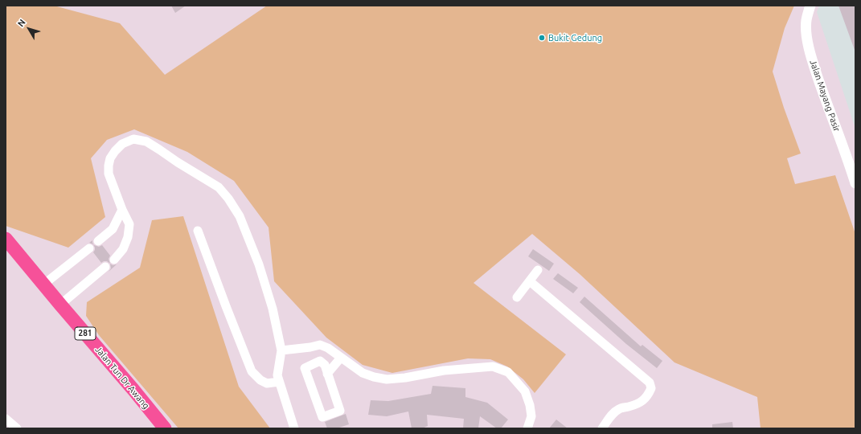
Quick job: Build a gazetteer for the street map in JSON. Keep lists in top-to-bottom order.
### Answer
{
  "streets": {
    "main road": ["281", "Jalan Tun Dr Awang"],
    "street": ["Jalan Mayang Pasir"]
  },
  "places": ["Bukit Gedung"],
  "north": "top left"
}
